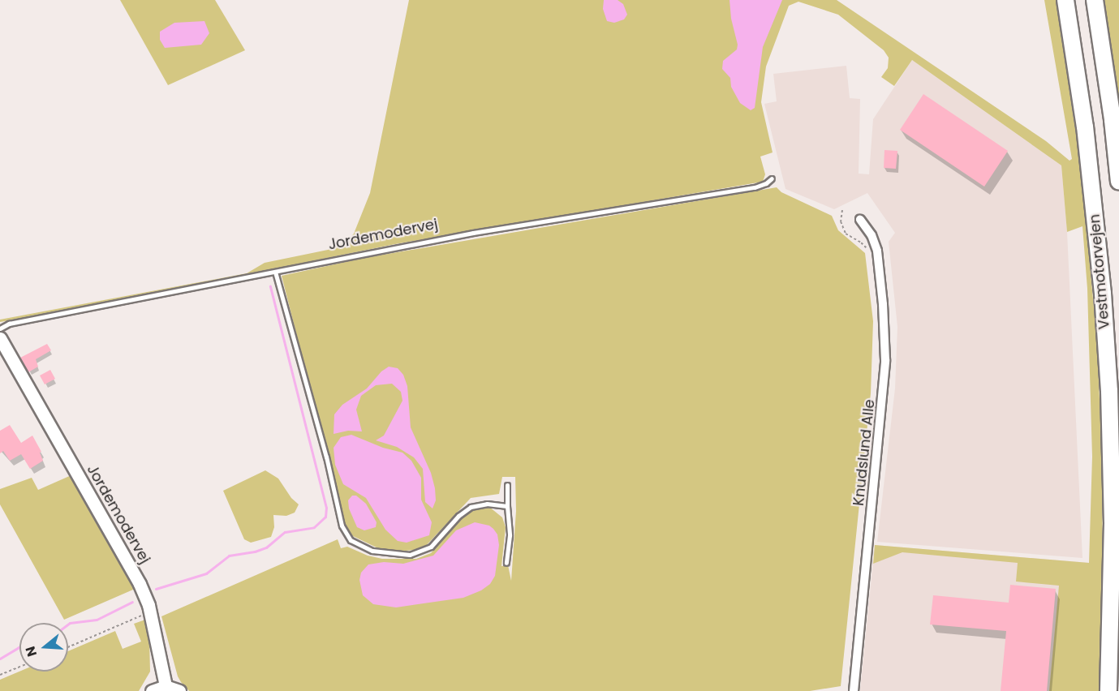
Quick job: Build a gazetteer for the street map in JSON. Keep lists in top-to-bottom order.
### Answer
{
  "streets": {
    "highway": ["Vestmotorvejen"],
    "street": ["Jordemodervej", "Knudslund Alle"]
  },
  "north": "left"
}
